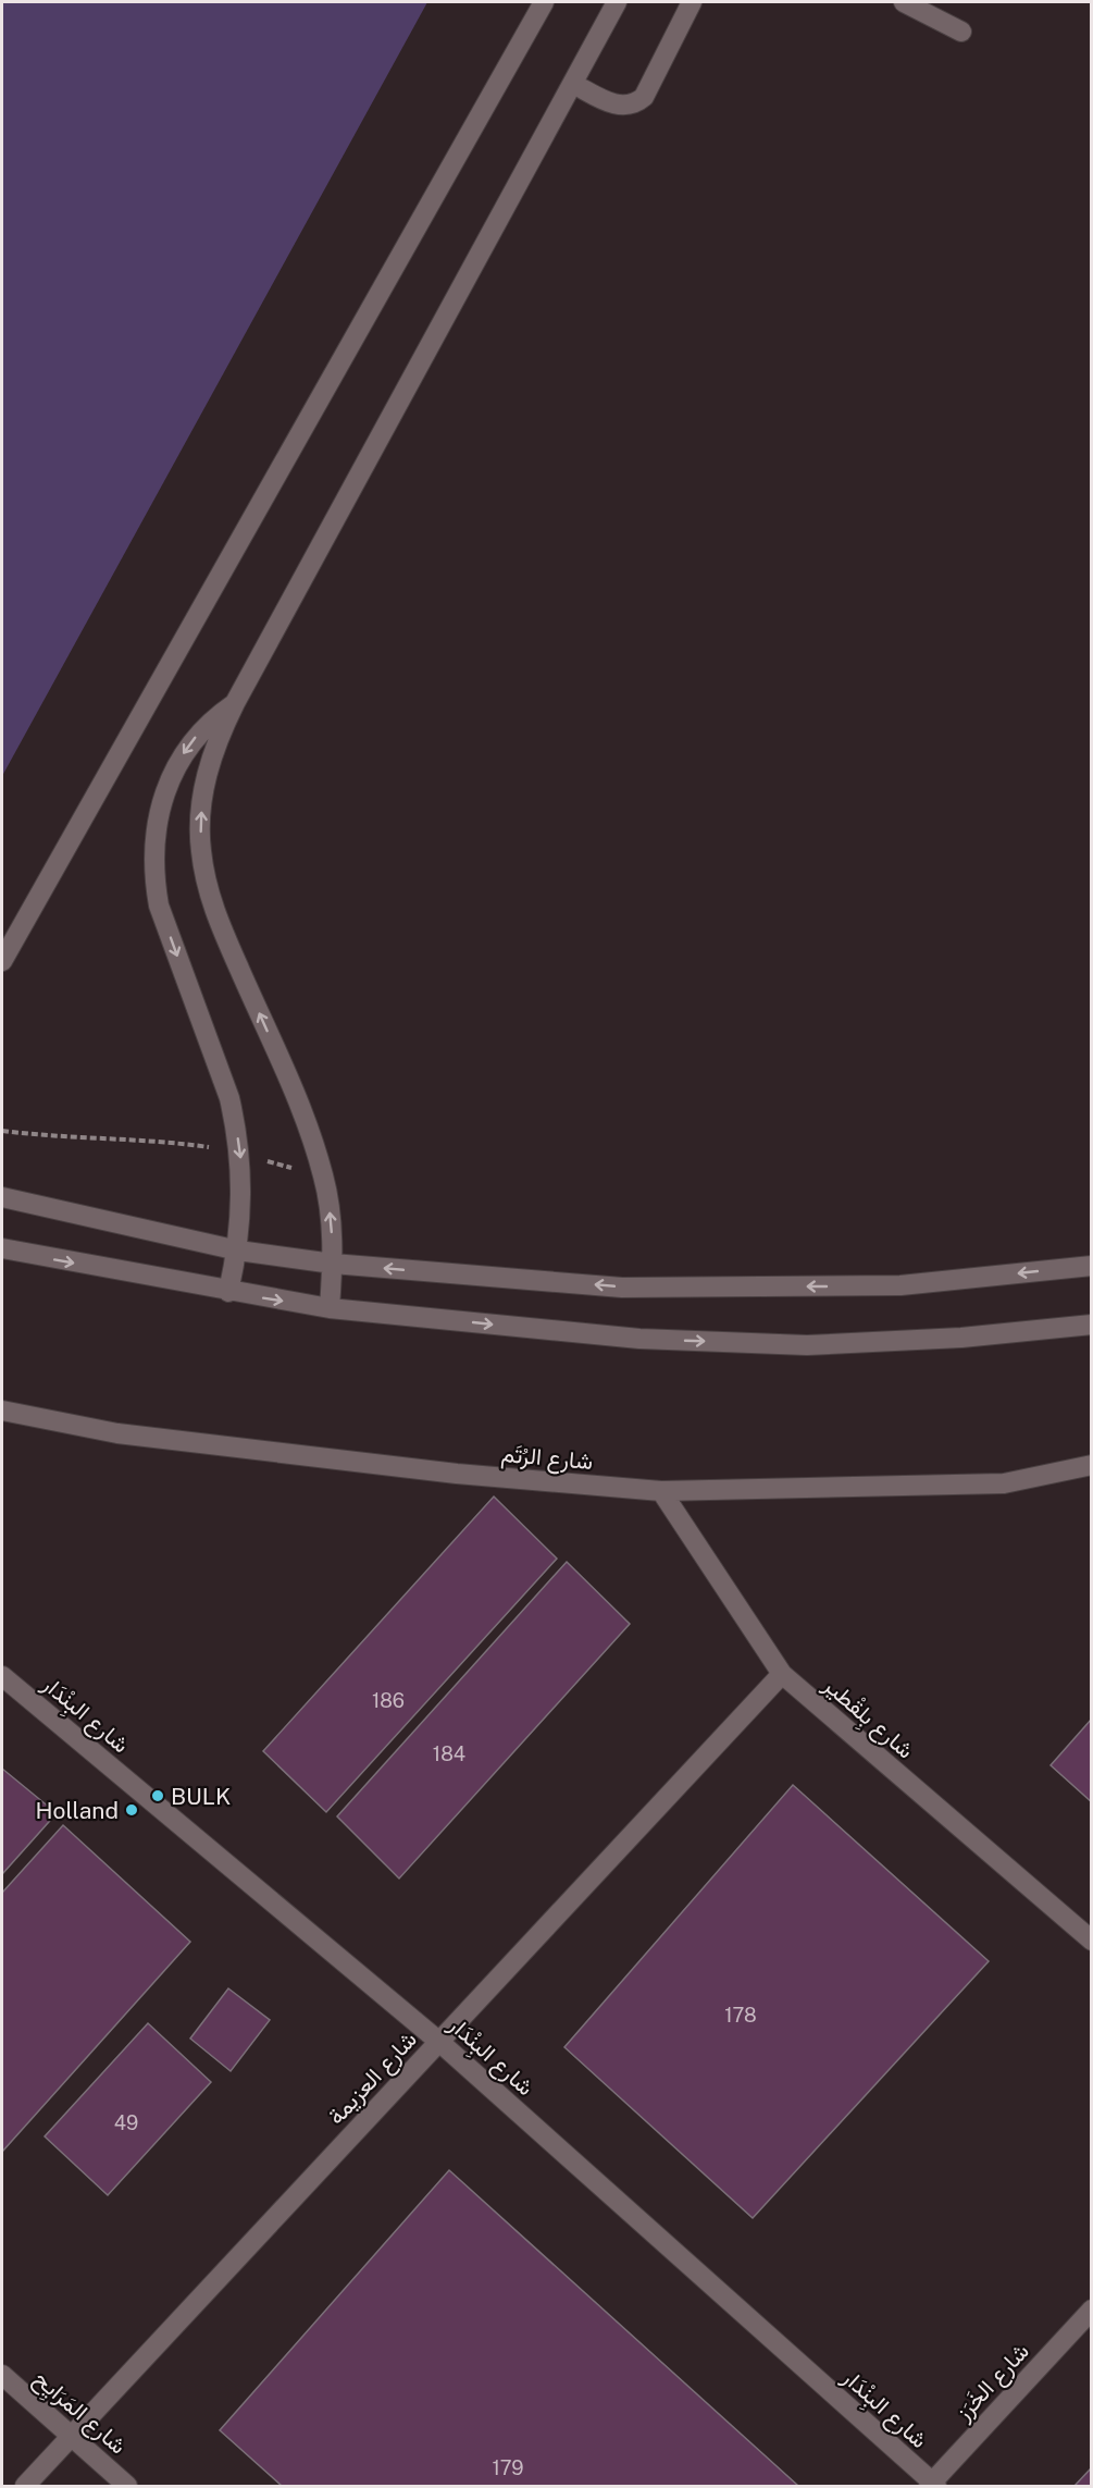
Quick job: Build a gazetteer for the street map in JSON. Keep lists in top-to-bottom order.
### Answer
{
  "streets": {
    "street": [
      "شارع الرُتَم",
      "شارع البِنْدَار",
      "شارع بِلقْطير",
      "شارع العزيمة",
      "شارع الخَرَز",
      "شارع المَرَايِح"
    ]
  },
  "crossings": [
    ["شارع الرُتَم", "شارع بِلقْطير"],
    ["شارع البِنْدَار", "شارع العزيمة"],
    ["شارع البِنْدَار", "شارع الخَرَز"],
    ["شارع بِلقْطير", "شارع العزيمة"],
    ["شارع العزيمة", "شارع المَرَايِح"]
  ],
  "places": ["BULK", "Holland"],
  "house_numbers": [
    "186",
    "184",
    "178",
    "49",
    "179"
  ]
}
